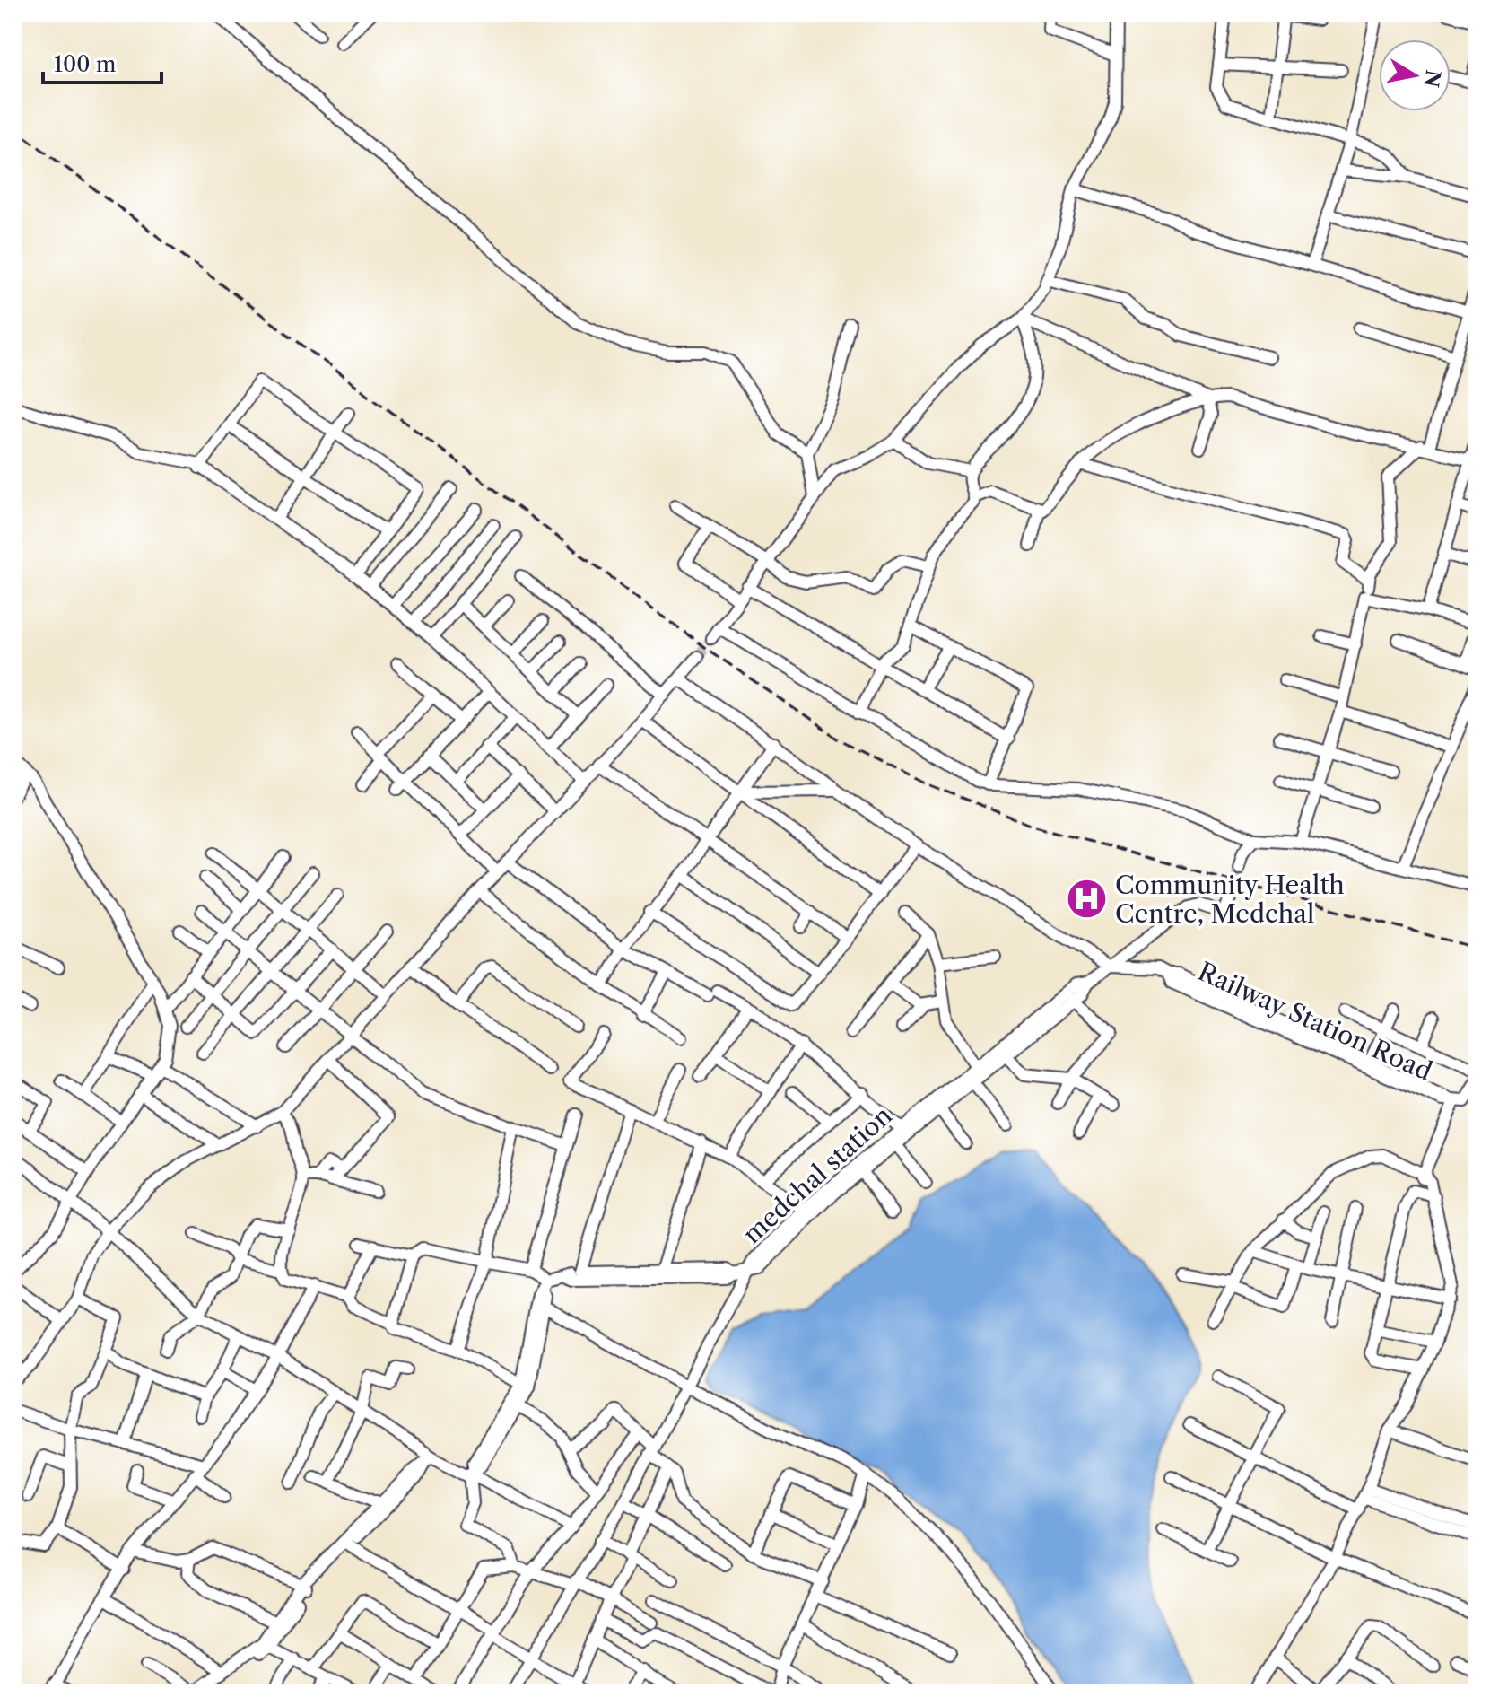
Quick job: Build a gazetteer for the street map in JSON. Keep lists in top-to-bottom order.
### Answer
{
  "streets": {
    "street": ["Railway Station Road", "medchal station"]
  },
  "places": {
    "hospital": ["Community Health Centre, Medchal"]
  },
  "scale_bar": "100 m",
  "north": "right"
}
